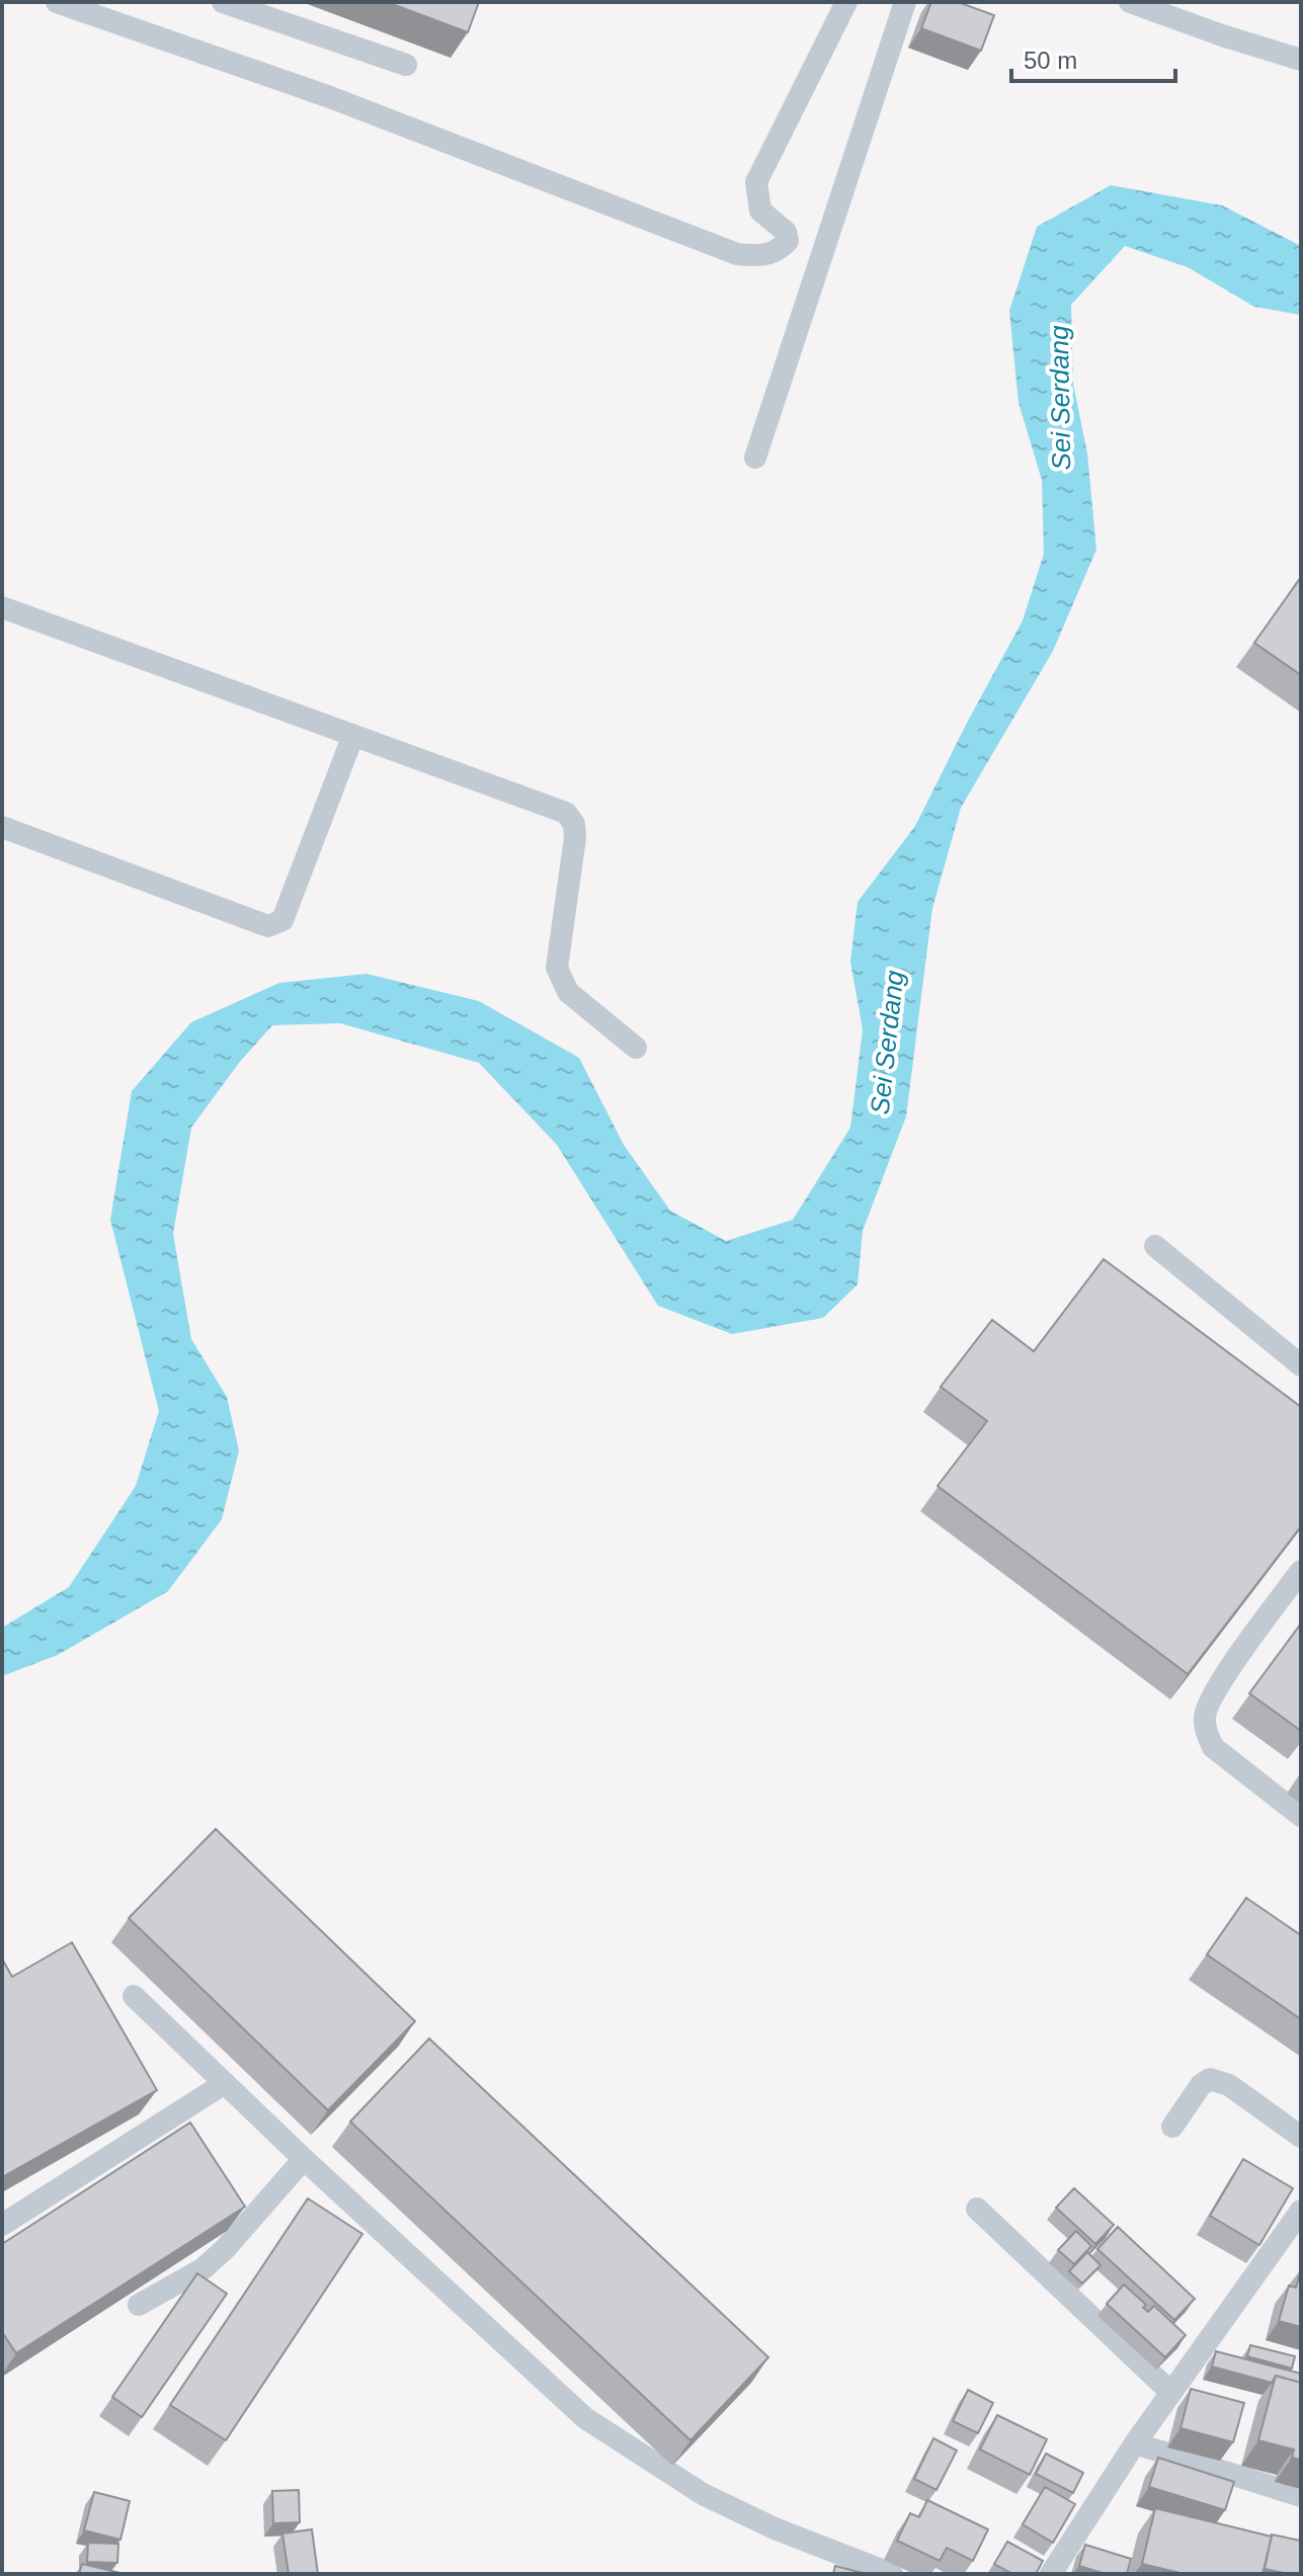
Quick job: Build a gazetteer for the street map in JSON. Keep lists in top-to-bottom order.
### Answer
{
  "water": ["Sei Serdang"],
  "scale_bar": "50 m"
}
